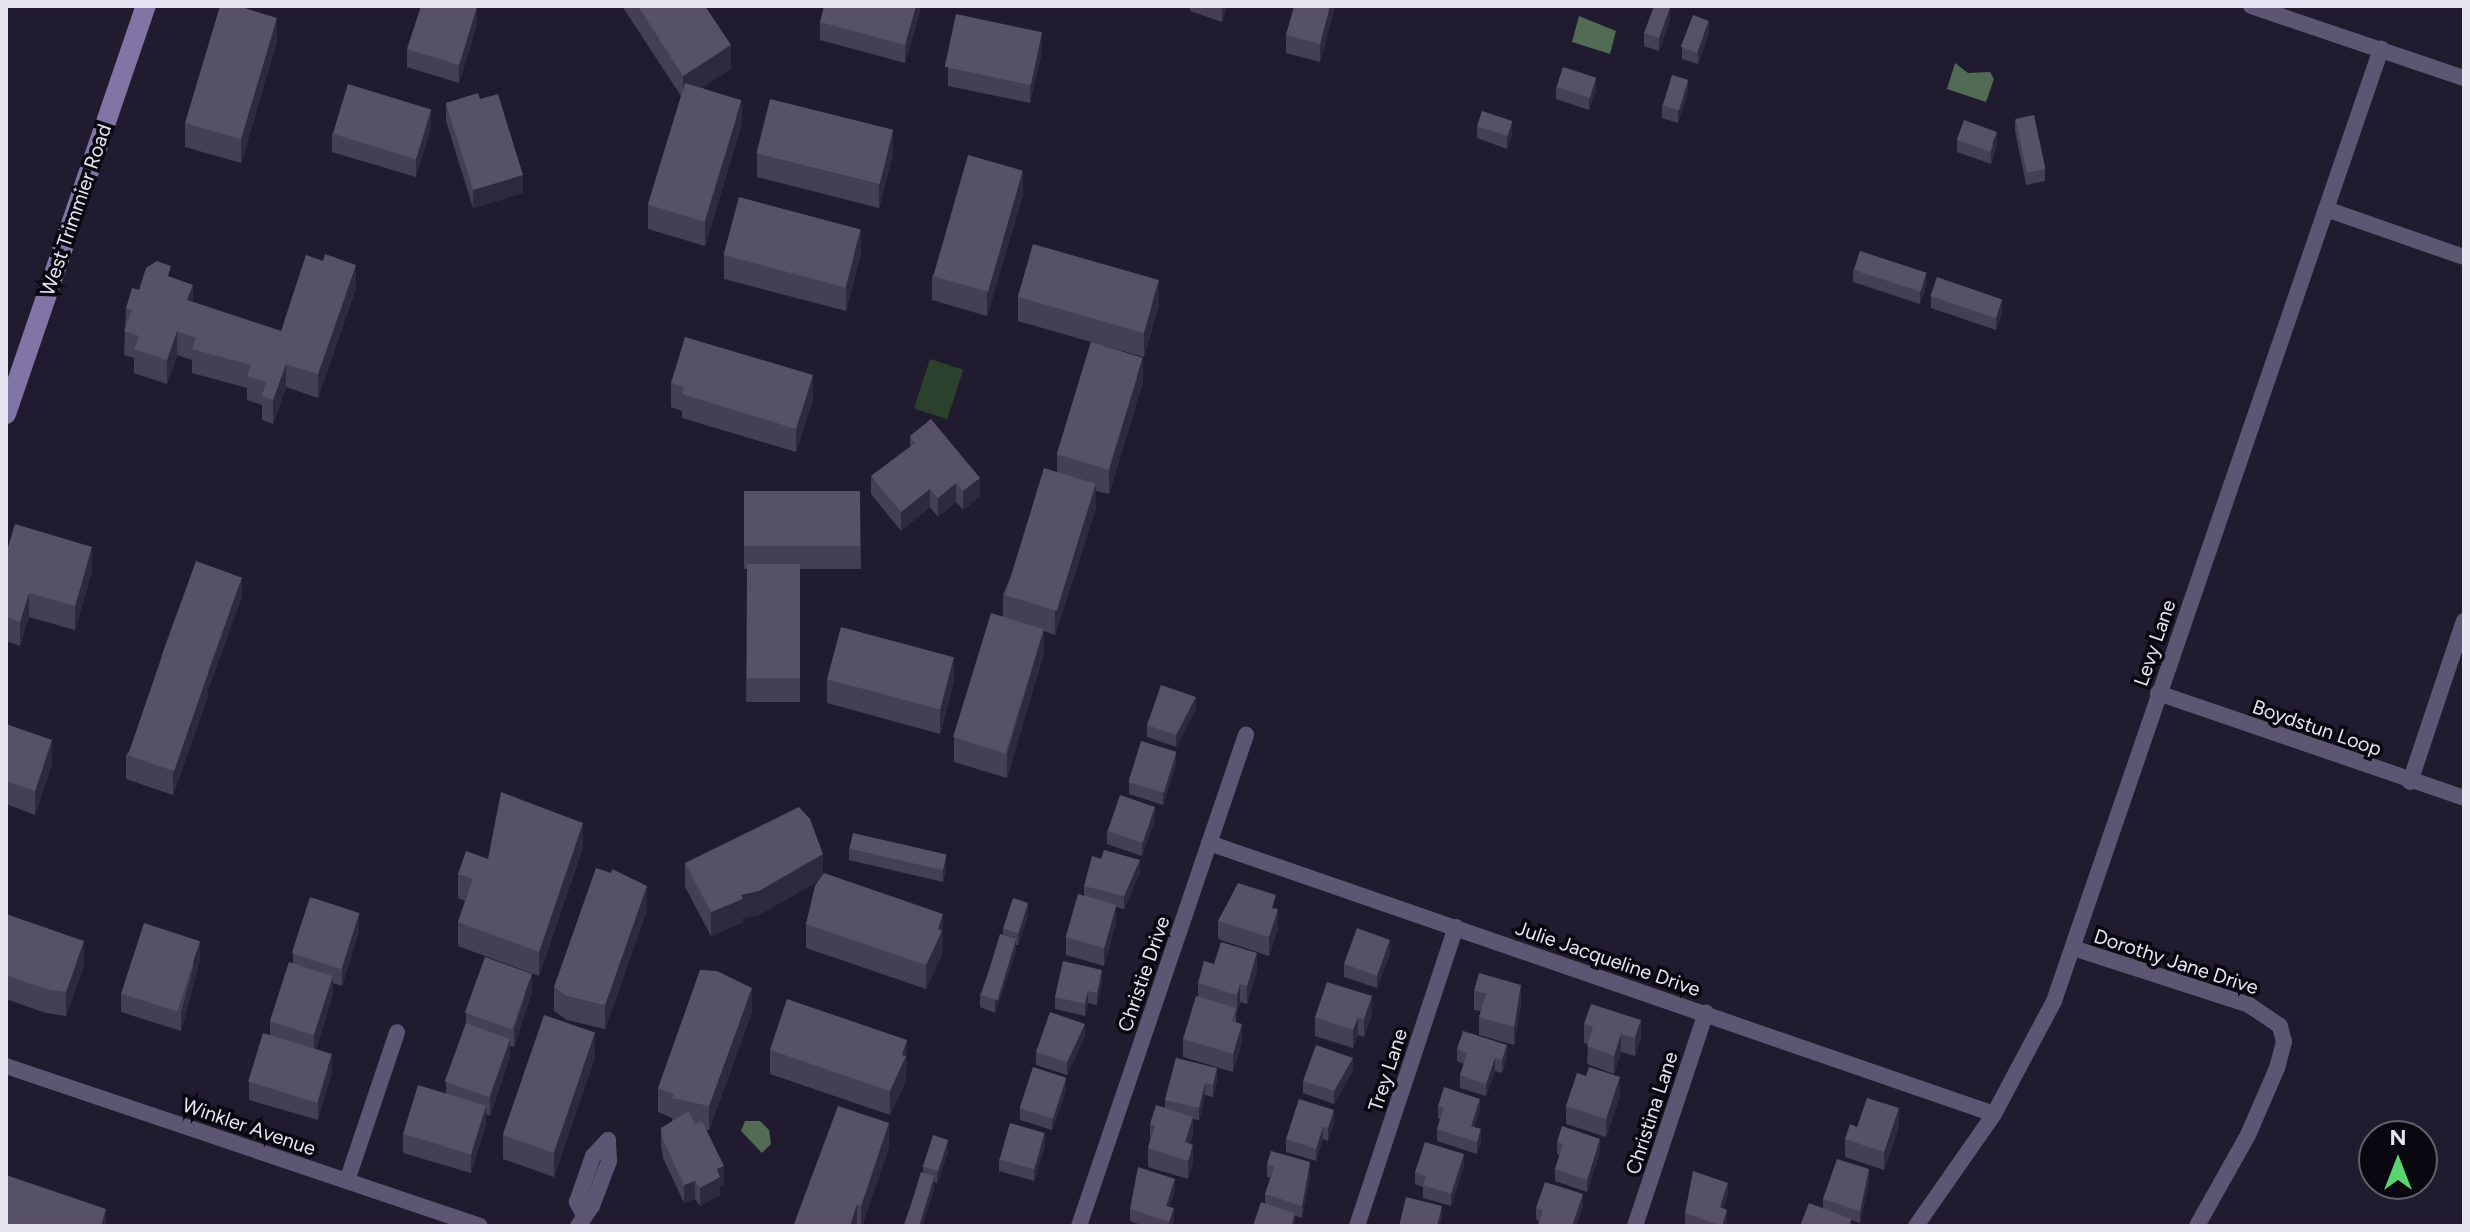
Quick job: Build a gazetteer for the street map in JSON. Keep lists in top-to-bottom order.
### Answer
{
  "streets": {
    "main road": ["West Trimmier Road"],
    "street": [
      "Levy Lane",
      "Boydstun Loop",
      "Julie Jacqueline Drive",
      "Dorothy Jane Drive",
      "Christie Drive",
      "Trey Lane",
      "Christina Lane",
      "Winkler Avenue"
    ]
  },
  "crossings": [
    ["Levy Lane", "Boydstun Loop"],
    ["Levy Lane", "Julie Jacqueline Drive"],
    ["Levy Lane", "Dorothy Jane Drive"],
    ["Julie Jacqueline Drive", "Christie Drive"],
    ["Julie Jacqueline Drive", "Trey Lane"],
    ["Julie Jacqueline Drive", "Christina Lane"]
  ],
  "north": "top"
}
